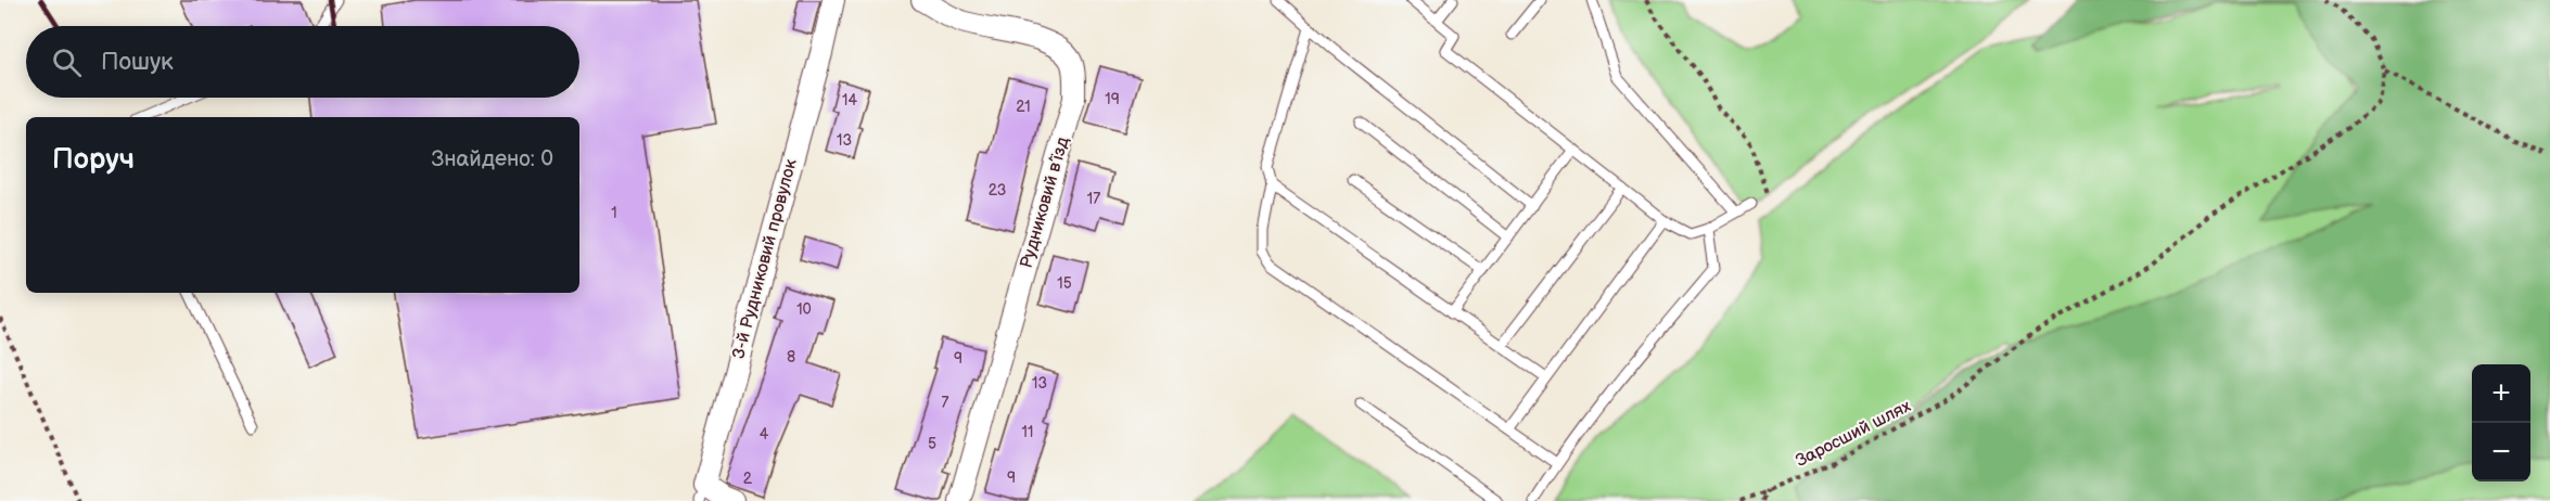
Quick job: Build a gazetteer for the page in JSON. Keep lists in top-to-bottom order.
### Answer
{
  "streets": {
    "street": ["Рудниковий в’їзд", "3-й Рудниковий провулок"],
    "path": ["Заросший шлях"]
  },
  "house_numbers": [
    "19",
    "14",
    "21",
    "13",
    "23",
    "17",
    "1",
    "15",
    "10",
    "8",
    "9",
    "13",
    "7",
    "11",
    "4",
    "5",
    "9",
    "2"
  ],
  "page": {
    "search": "Пошук",
    "heading": ["Поруч", "Знайдено: 0"],
    "map_buttons": ["+", "−"]
  }
}
